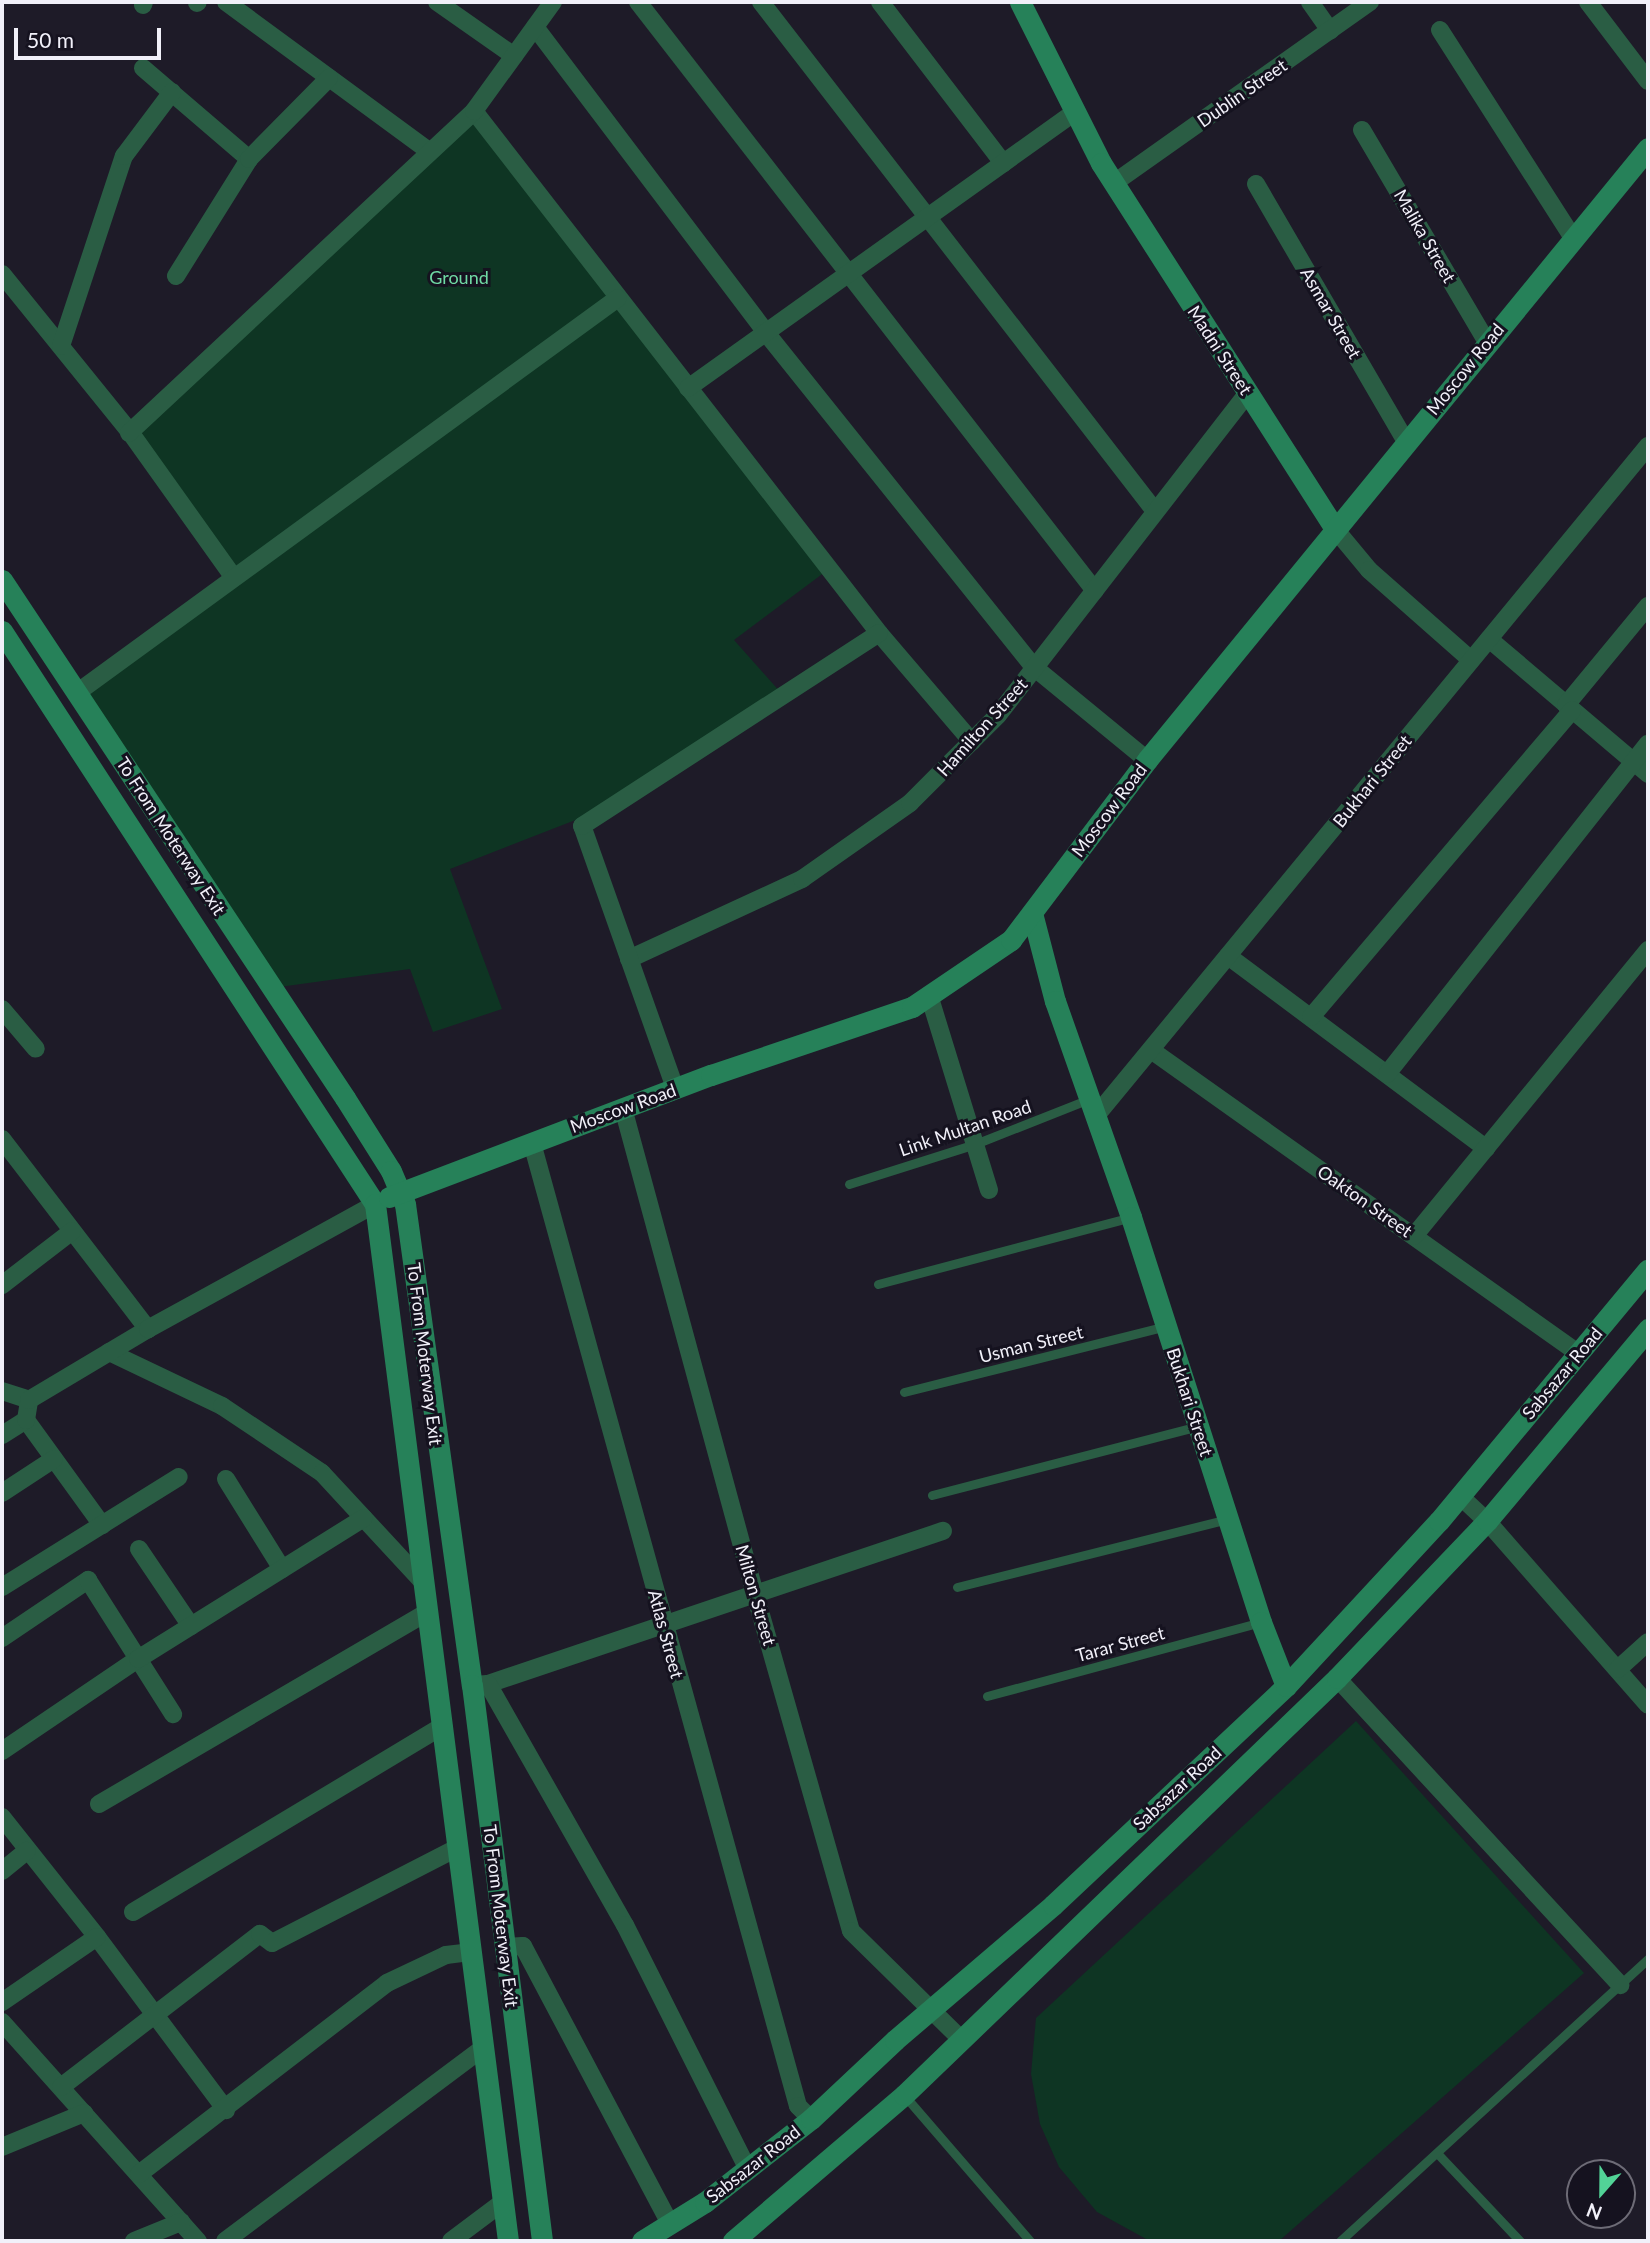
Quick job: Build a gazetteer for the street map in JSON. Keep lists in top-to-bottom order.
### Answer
{
  "streets": {
    "main road": [
      "Madni Street",
      "Moscow Road",
      "Bukhari Street",
      "To From Moterway Exit",
      "Sabsazar Road"
    ],
    "street": [
      "Dublin Street",
      "Malika Street",
      "Asmar Street",
      "Hamilton Street",
      "Oakton Street",
      "Milton Street",
      "Atlas Street"
    ],
    "lane": ["Link Multan Road", "Usman Street", "Tarar Street"]
  },
  "crossings": [
    ["Dublin Street", "Madni Street"],
    ["Malika Street", "Moscow Road"],
    ["Asmar Street", "Moscow Road"],
    ["Madni Street", "Moscow Road"],
    ["Madni Street", "Hamilton Street"],
    ["Madni Street", "Bukhari Street"],
    ["Moscow Road", "Bukhari Street"],
    ["Moscow Road", "To From Moterway Exit"],
    ["Moscow Road", "Milton Street"],
    ["Moscow Road", "Atlas Street"],
    ["Bukhari Street", "Link Multan Road"],
    ["Bukhari Street", "Oakton Street"],
    ["Bukhari Street", "Usman Street"],
    ["Bukhari Street", "Sabsazar Road"],
    ["Bukhari Street", "Tarar Street"],
    ["Oakton Street", "Sabsazar Road"],
    ["Sabsazar Road", "Milton Street"],
    ["Sabsazar Road", "Atlas Street"]
  ],
  "parks": ["Ground"],
  "scale_bar": "50 m",
  "north": "bottom"
}
